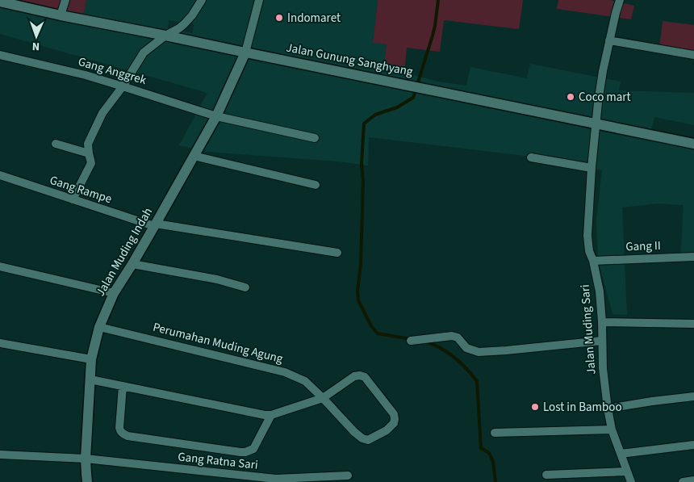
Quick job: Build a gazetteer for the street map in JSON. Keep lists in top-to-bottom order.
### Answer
{
  "streets": {
    "main road": ["Jalan Gunung Sanghyang", "Jalan Muding Indah"],
    "street": [
      "Gang Anggrek",
      "Gang Rampe",
      "Gang II",
      "Jalan Muding Sari",
      "Perumahan Muding Agung",
      "Gang Ratna Sari"
    ]
  },
  "crossings": [
    ["Jalan Gunung Sanghyang", "Jalan Muding Indah"],
    ["Jalan Gunung Sanghyang", "Jalan Muding Sari"],
    ["Gang Anggrek", "Jalan Muding Indah"],
    ["Gang Rampe", "Jalan Muding Indah"],
    ["Gang II", "Jalan Muding Sari"],
    ["Jalan Muding Indah", "Perumahan Muding Agung"],
    ["Jalan Muding Indah", "Gang Ratna Sari"]
  ],
  "places": ["Indomaret", "Coco mart", "Lost in Bamboo"],
  "north": "bottom"
}
